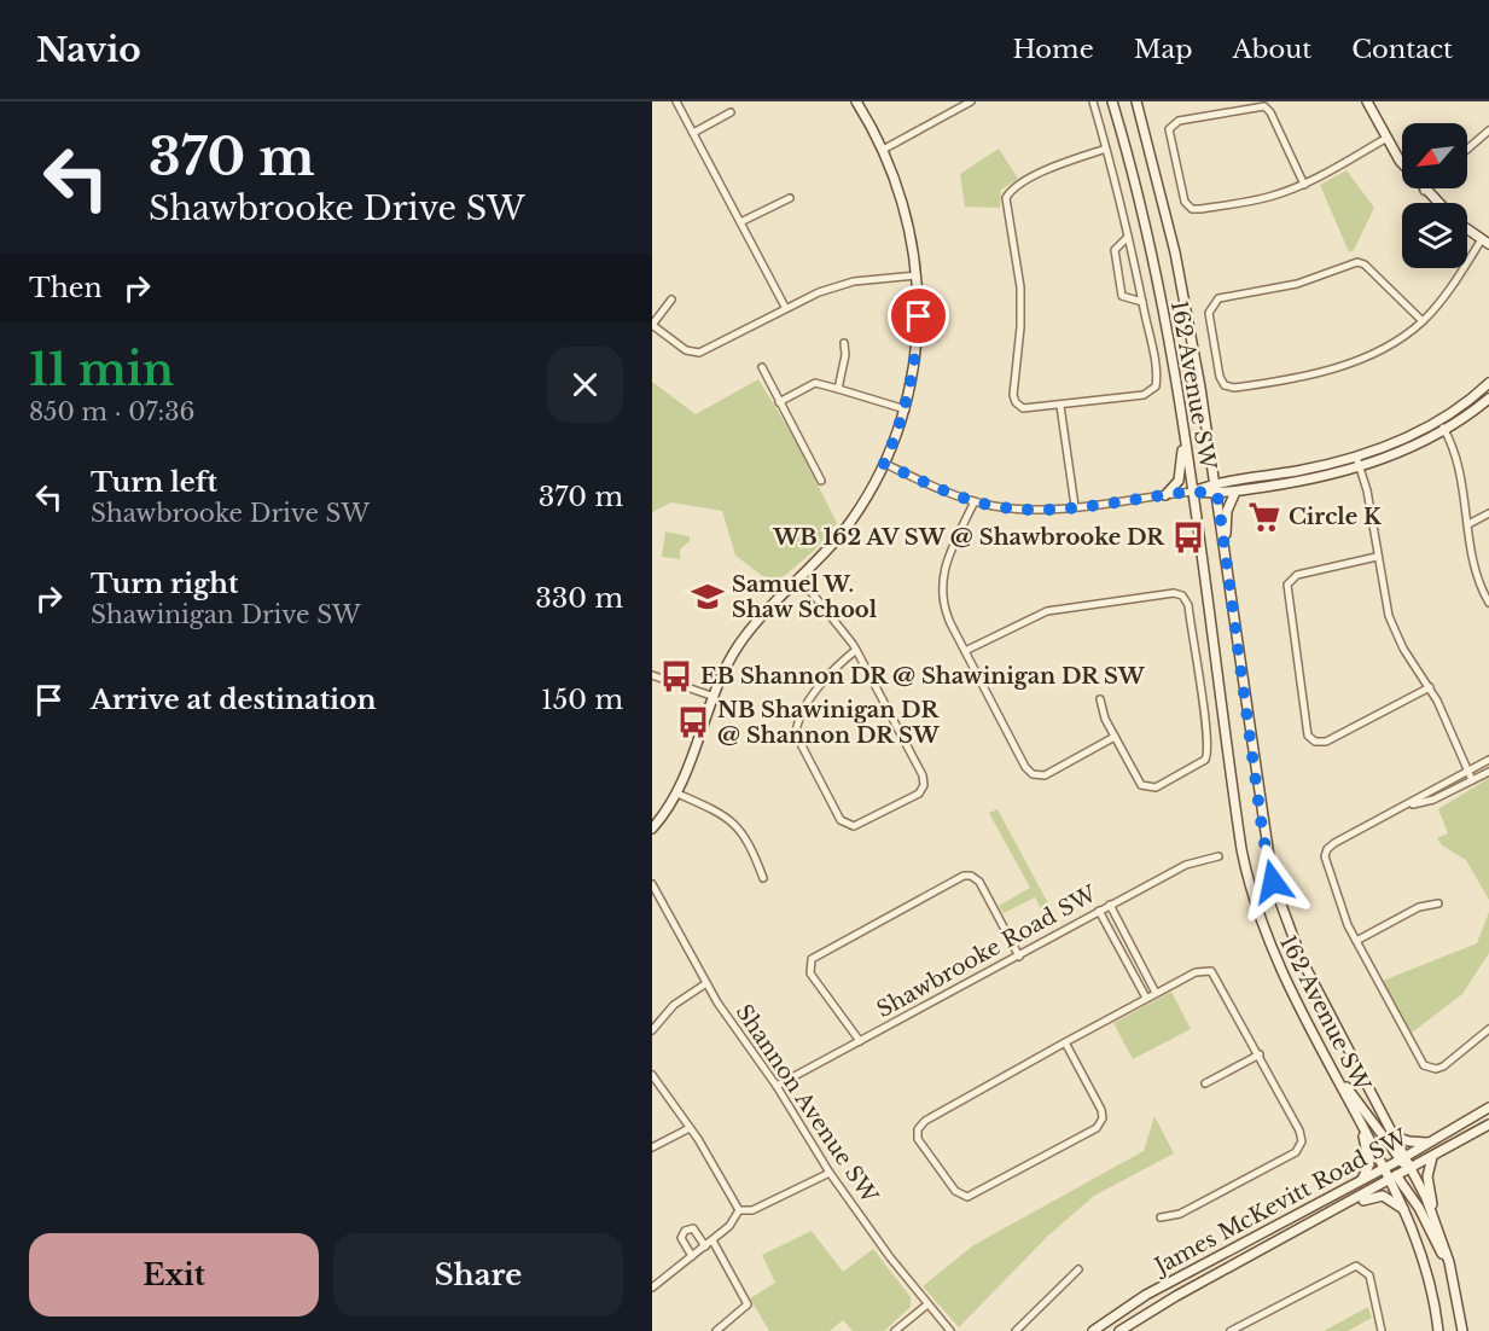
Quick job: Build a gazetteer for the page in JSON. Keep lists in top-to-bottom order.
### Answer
{
  "streets": {
    "main road": ["162 Avenue SW", "James McKevitt Road SW"],
    "street": ["Shawbrooke Road SW", "Shannon Avenue SW"]
  },
  "crossings": [
    ["162 Avenue SW", "James McKevitt Road SW"],
    ["Shawbrooke Road SW", "Shannon Avenue SW"]
  ],
  "places": {
    "supermarket": ["Circle K"],
    "bus stop": ["WB 162 AV SW @ Shawbrooke DR", "EB Shannon DR @ Shawinigan DR SW", "NB Shawinigan DR @ Shannon DR SW"],
    "school or university": ["Samuel W. Shaw School"]
  },
  "north": "bottom left",
  "page": {
    "header": "Navio",
    "nav": [
      "Home",
      "Map",
      "About",
      "Contact"
    ],
    "turn": ["370 m", "Shawbrooke Drive SW"],
    "then": "Then",
    "heading": ["11 min", "850 m · 07:36"],
    "list": [
      {
        "name": "Turn left",
        "note": "Shawbrooke Drive SW",
        "value": "370 m"
      },
      {
        "name": "Turn right",
        "note": "Shawinigan Drive SW",
        "value": "330 m"
      },
      {
        "name": "Arrive at destination",
        "value": "150 m"
      }
    ],
    "buttons": ["Exit", "Share"]
  }
}
